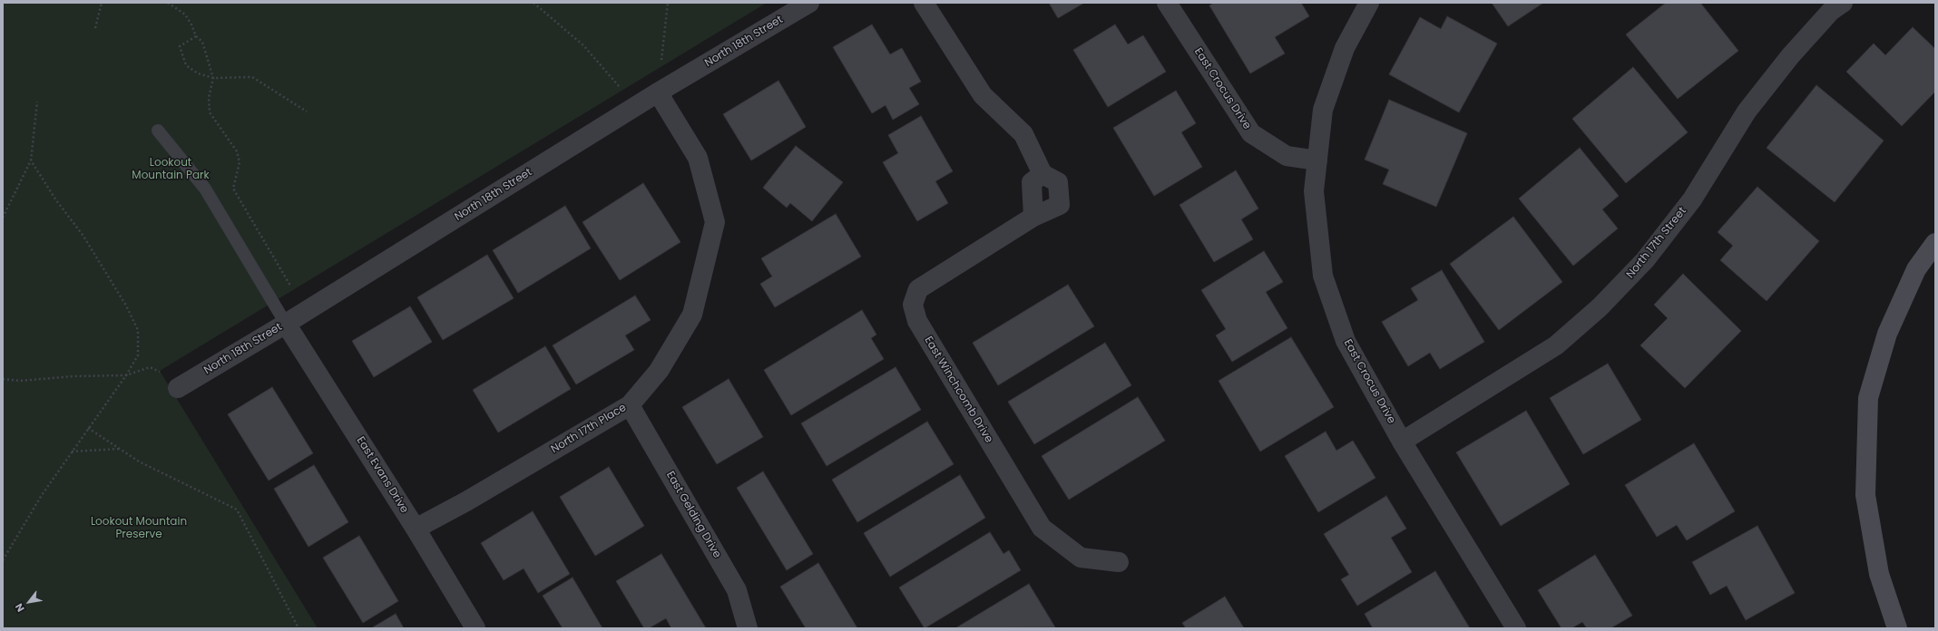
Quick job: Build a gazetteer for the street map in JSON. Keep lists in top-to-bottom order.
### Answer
{
  "streets": {
    "street": [
      "North 18th Street",
      "East Crocus Drive",
      "North 17th Street",
      "East Winchcomb Drive",
      "North 17th Place",
      "East Evans Drive",
      "East Gelding Drive"
    ]
  },
  "crossings": [
    ["North 18th Street", "North 17th Place"],
    ["North 18th Street", "East Evans Drive"],
    ["East Crocus Drive", "North 17th Street"],
    ["North 17th Place", "East Evans Drive"],
    ["North 17th Place", "East Gelding Drive"]
  ],
  "parks": ["Lookout Mountain Park", "Lookout Mountain Preserve"],
  "north": "bottom left"
}
